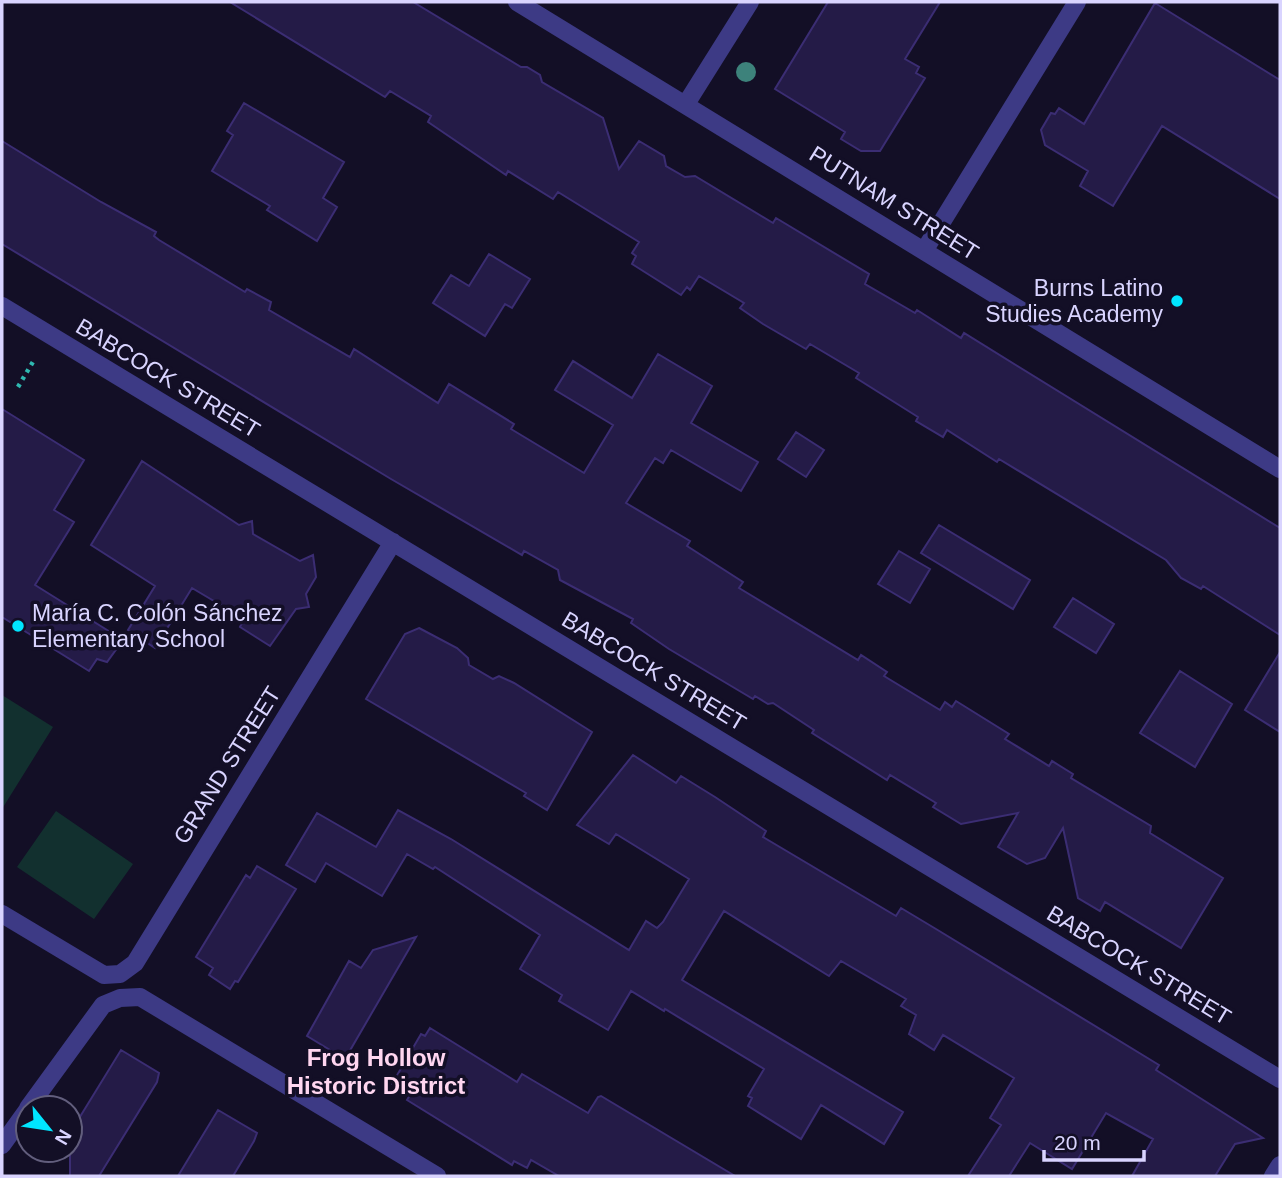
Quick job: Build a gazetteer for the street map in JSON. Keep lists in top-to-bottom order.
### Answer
{
  "streets": {
    "street": ["PUTNAM STREET", "BABCOCK STREET", "GRAND STREET"]
  },
  "crossings": [
    ["BABCOCK STREET", "GRAND STREET"]
  ],
  "districts": ["Frog Hollow Historic District"],
  "places": ["Burns Latino Studies Academy", "María C. Colón Sánchez Elementary School"],
  "scale_bar": "20 m",
  "north": "bottom right"
}
